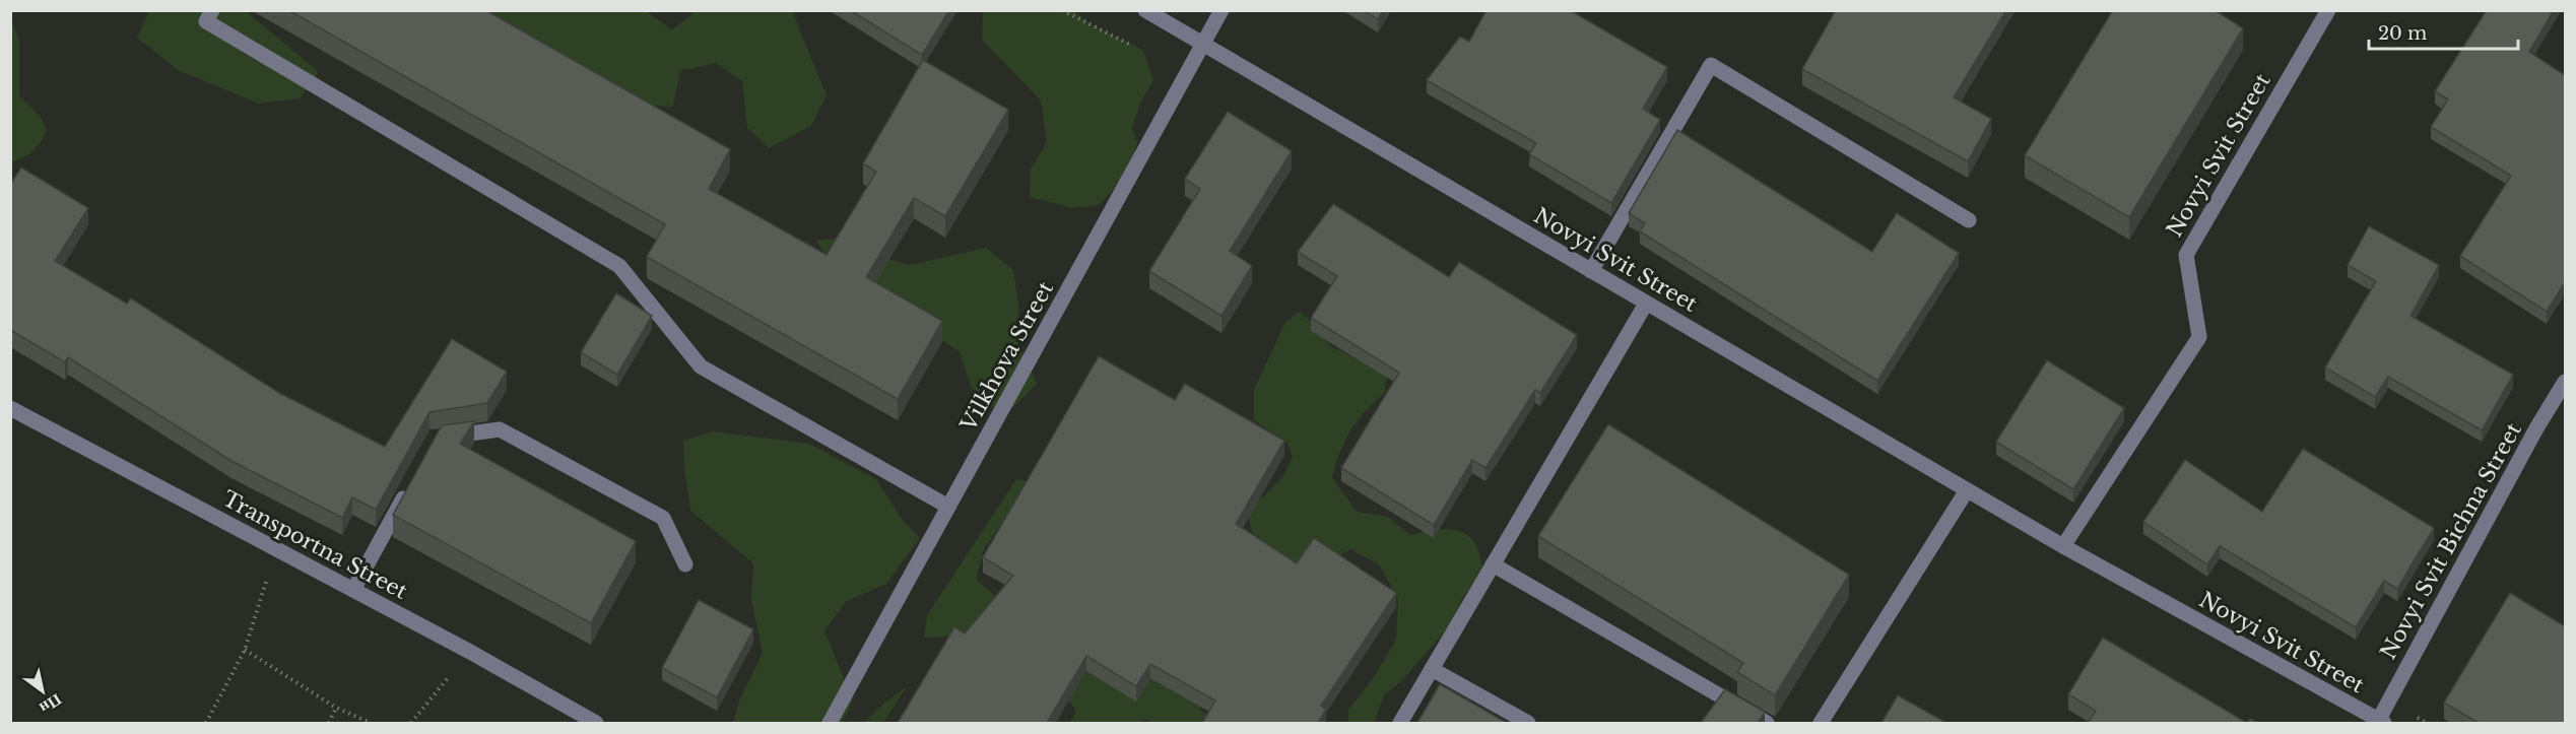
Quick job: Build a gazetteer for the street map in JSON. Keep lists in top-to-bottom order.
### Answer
{
  "streets": {
    "street": [
      "Novyi Svit Street",
      "Vilkhova Street",
      "Novyi Svit Bichna Street",
      "Transportna Street"
    ]
  },
  "crossings": [
    ["Novyi Svit Street", "Vilkhova Street"],
    ["Novyi Svit Street", "Novyi Svit Bichna Street"]
  ],
  "scale_bar": "20 m",
  "north": "bottom right"
}
